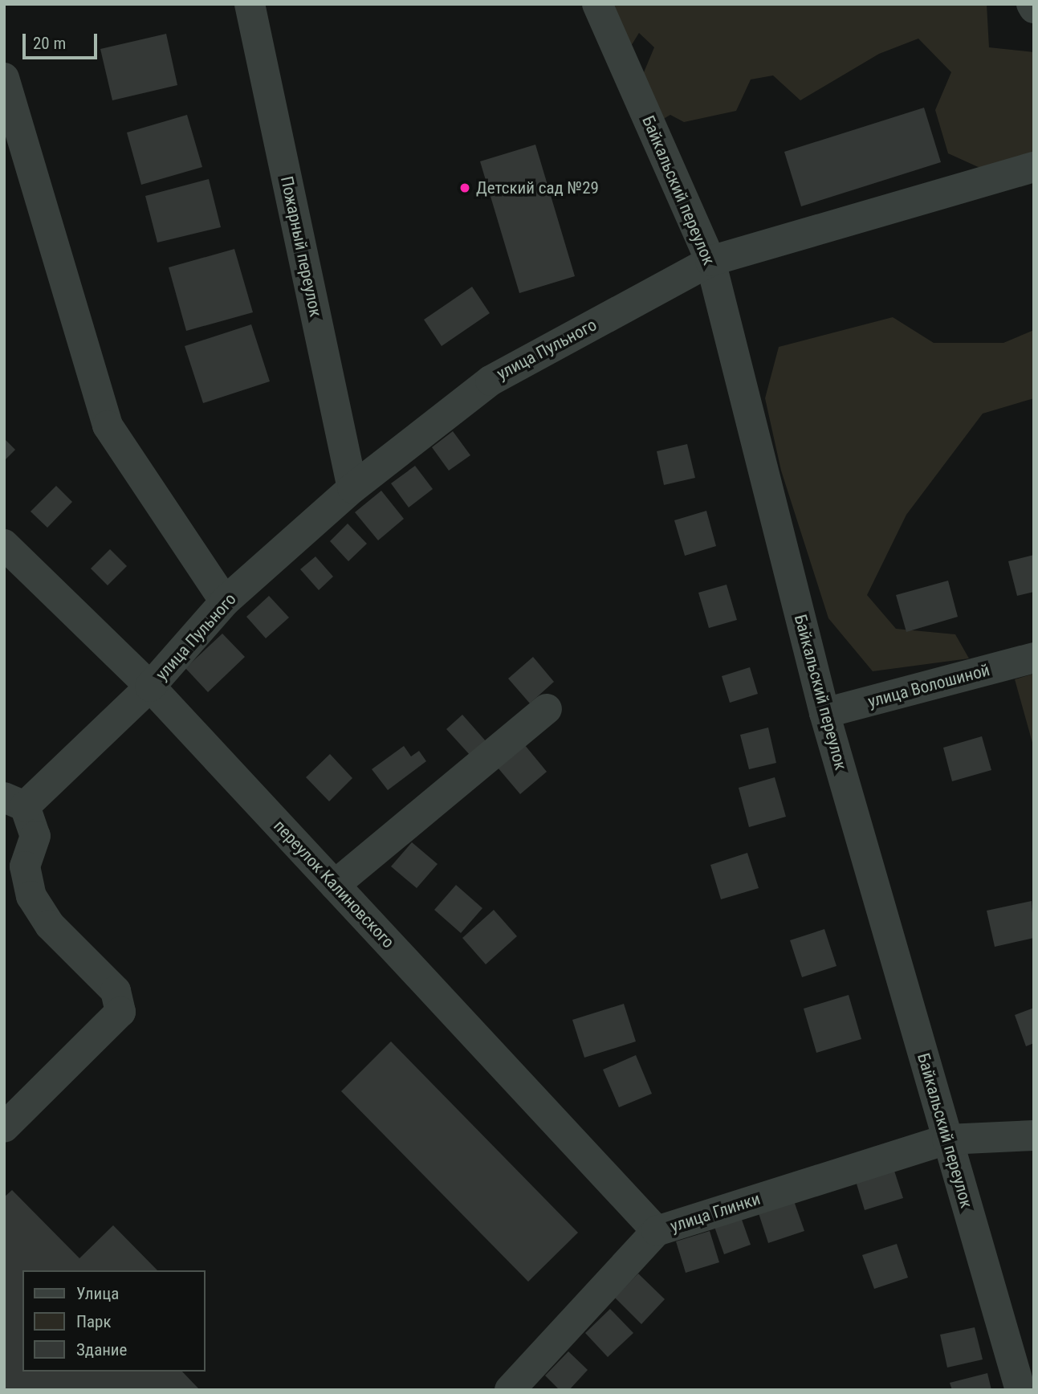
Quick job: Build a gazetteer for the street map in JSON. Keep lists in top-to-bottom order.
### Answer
{
  "streets": {
    "street": [
      "Байкальский переулок",
      "Пожарный переулок",
      "улица Пульного",
      "улица Волошиной",
      "переулок Калиновского",
      "улица Глинки"
    ]
  },
  "crossings": [
    ["Байкальский переулок", "улица Пульного"],
    ["Байкальский переулок", "улица Волошиной"],
    ["Байкальский переулок", "улица Глинки"],
    ["Пожарный переулок", "улица Пульного"],
    ["улица Пульного", "переулок Калиновского"],
    ["переулок Калиновского", "улица Глинки"]
  ],
  "places": ["Детский сад №29"],
  "legend": ["Улица", "Парк", "Здание"],
  "scale_bar": "20 m"
}
